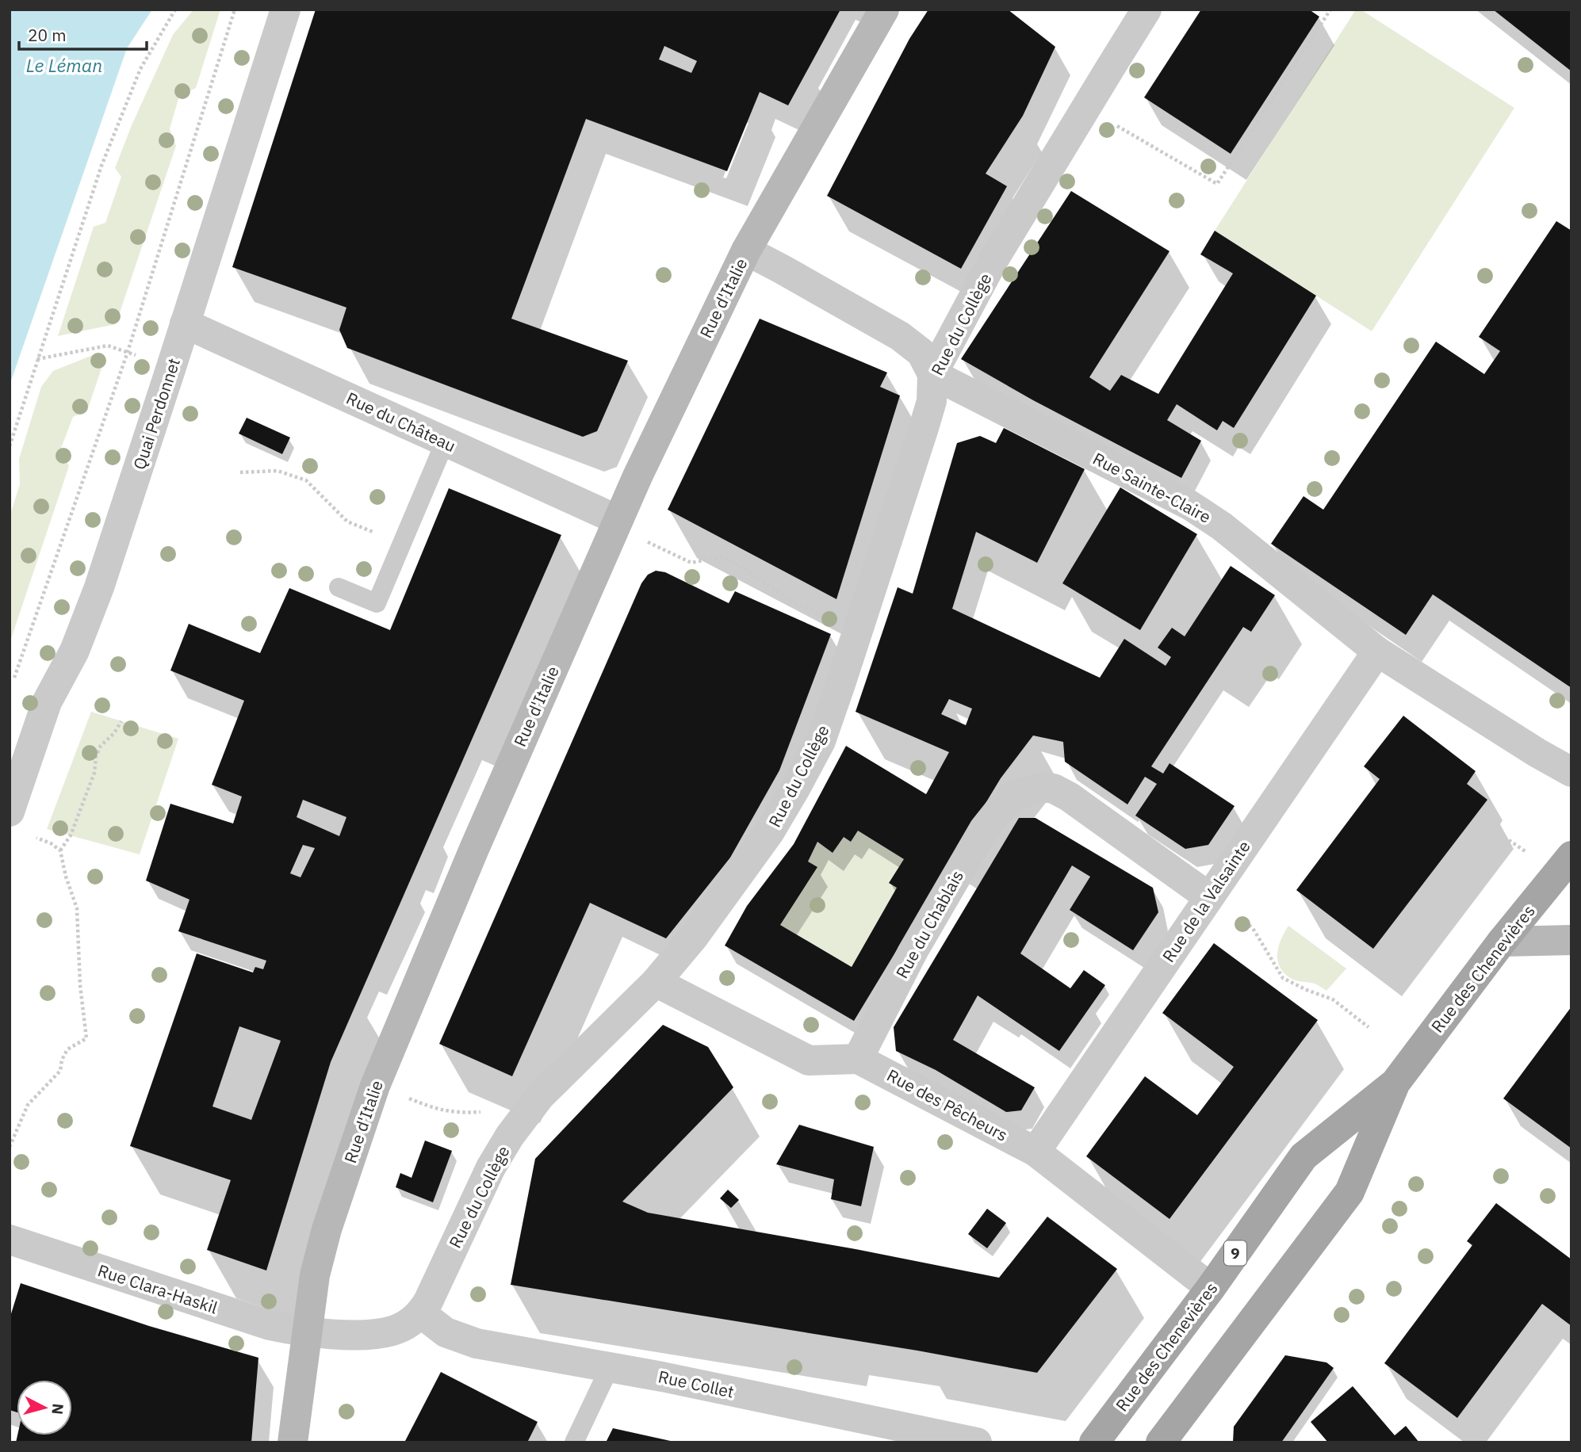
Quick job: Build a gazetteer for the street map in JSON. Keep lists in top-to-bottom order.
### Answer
{
  "streets": {
    "main road": ["Rue des Chenevières", "9"],
    "street": [
      "Rue d'Italie",
      "Rue du Collège",
      "Quai Perdonnet",
      "Rue du Château",
      "Rue Sainte-Claire",
      "Rue de la Valsainte",
      "Rue du Chablais",
      "Rue des Pêcheurs",
      "Rue Clara-Haskil",
      "Rue Collet"
    ]
  },
  "crossings": [
    ["Rue d'Italie", "Rue du Collège"],
    ["Rue d'Italie", "Rue du Château"],
    ["Rue d'Italie", "Rue Clara-Haskil"],
    ["Rue du Collège", "Rue Sainte-Claire"],
    ["Rue du Collège", "Rue des Pêcheurs"],
    ["Rue du Collège", "Rue Clara-Haskil"],
    ["Rue du Collège", "Rue Collet"],
    ["Quai Perdonnet", "Rue du Château"],
    ["Rue Sainte-Claire", "Rue de la Valsainte"],
    ["Rue de la Valsainte", "Rue du Chablais"],
    ["Rue de la Valsainte", "Rue des Pêcheurs"],
    ["Rue du Chablais", "Rue des Pêcheurs"],
    ["Rue des Chenevières", "Rue des Pêcheurs"]
  ],
  "water": ["Le Léman"],
  "scale_bar": "20 m",
  "north": "right"
}
